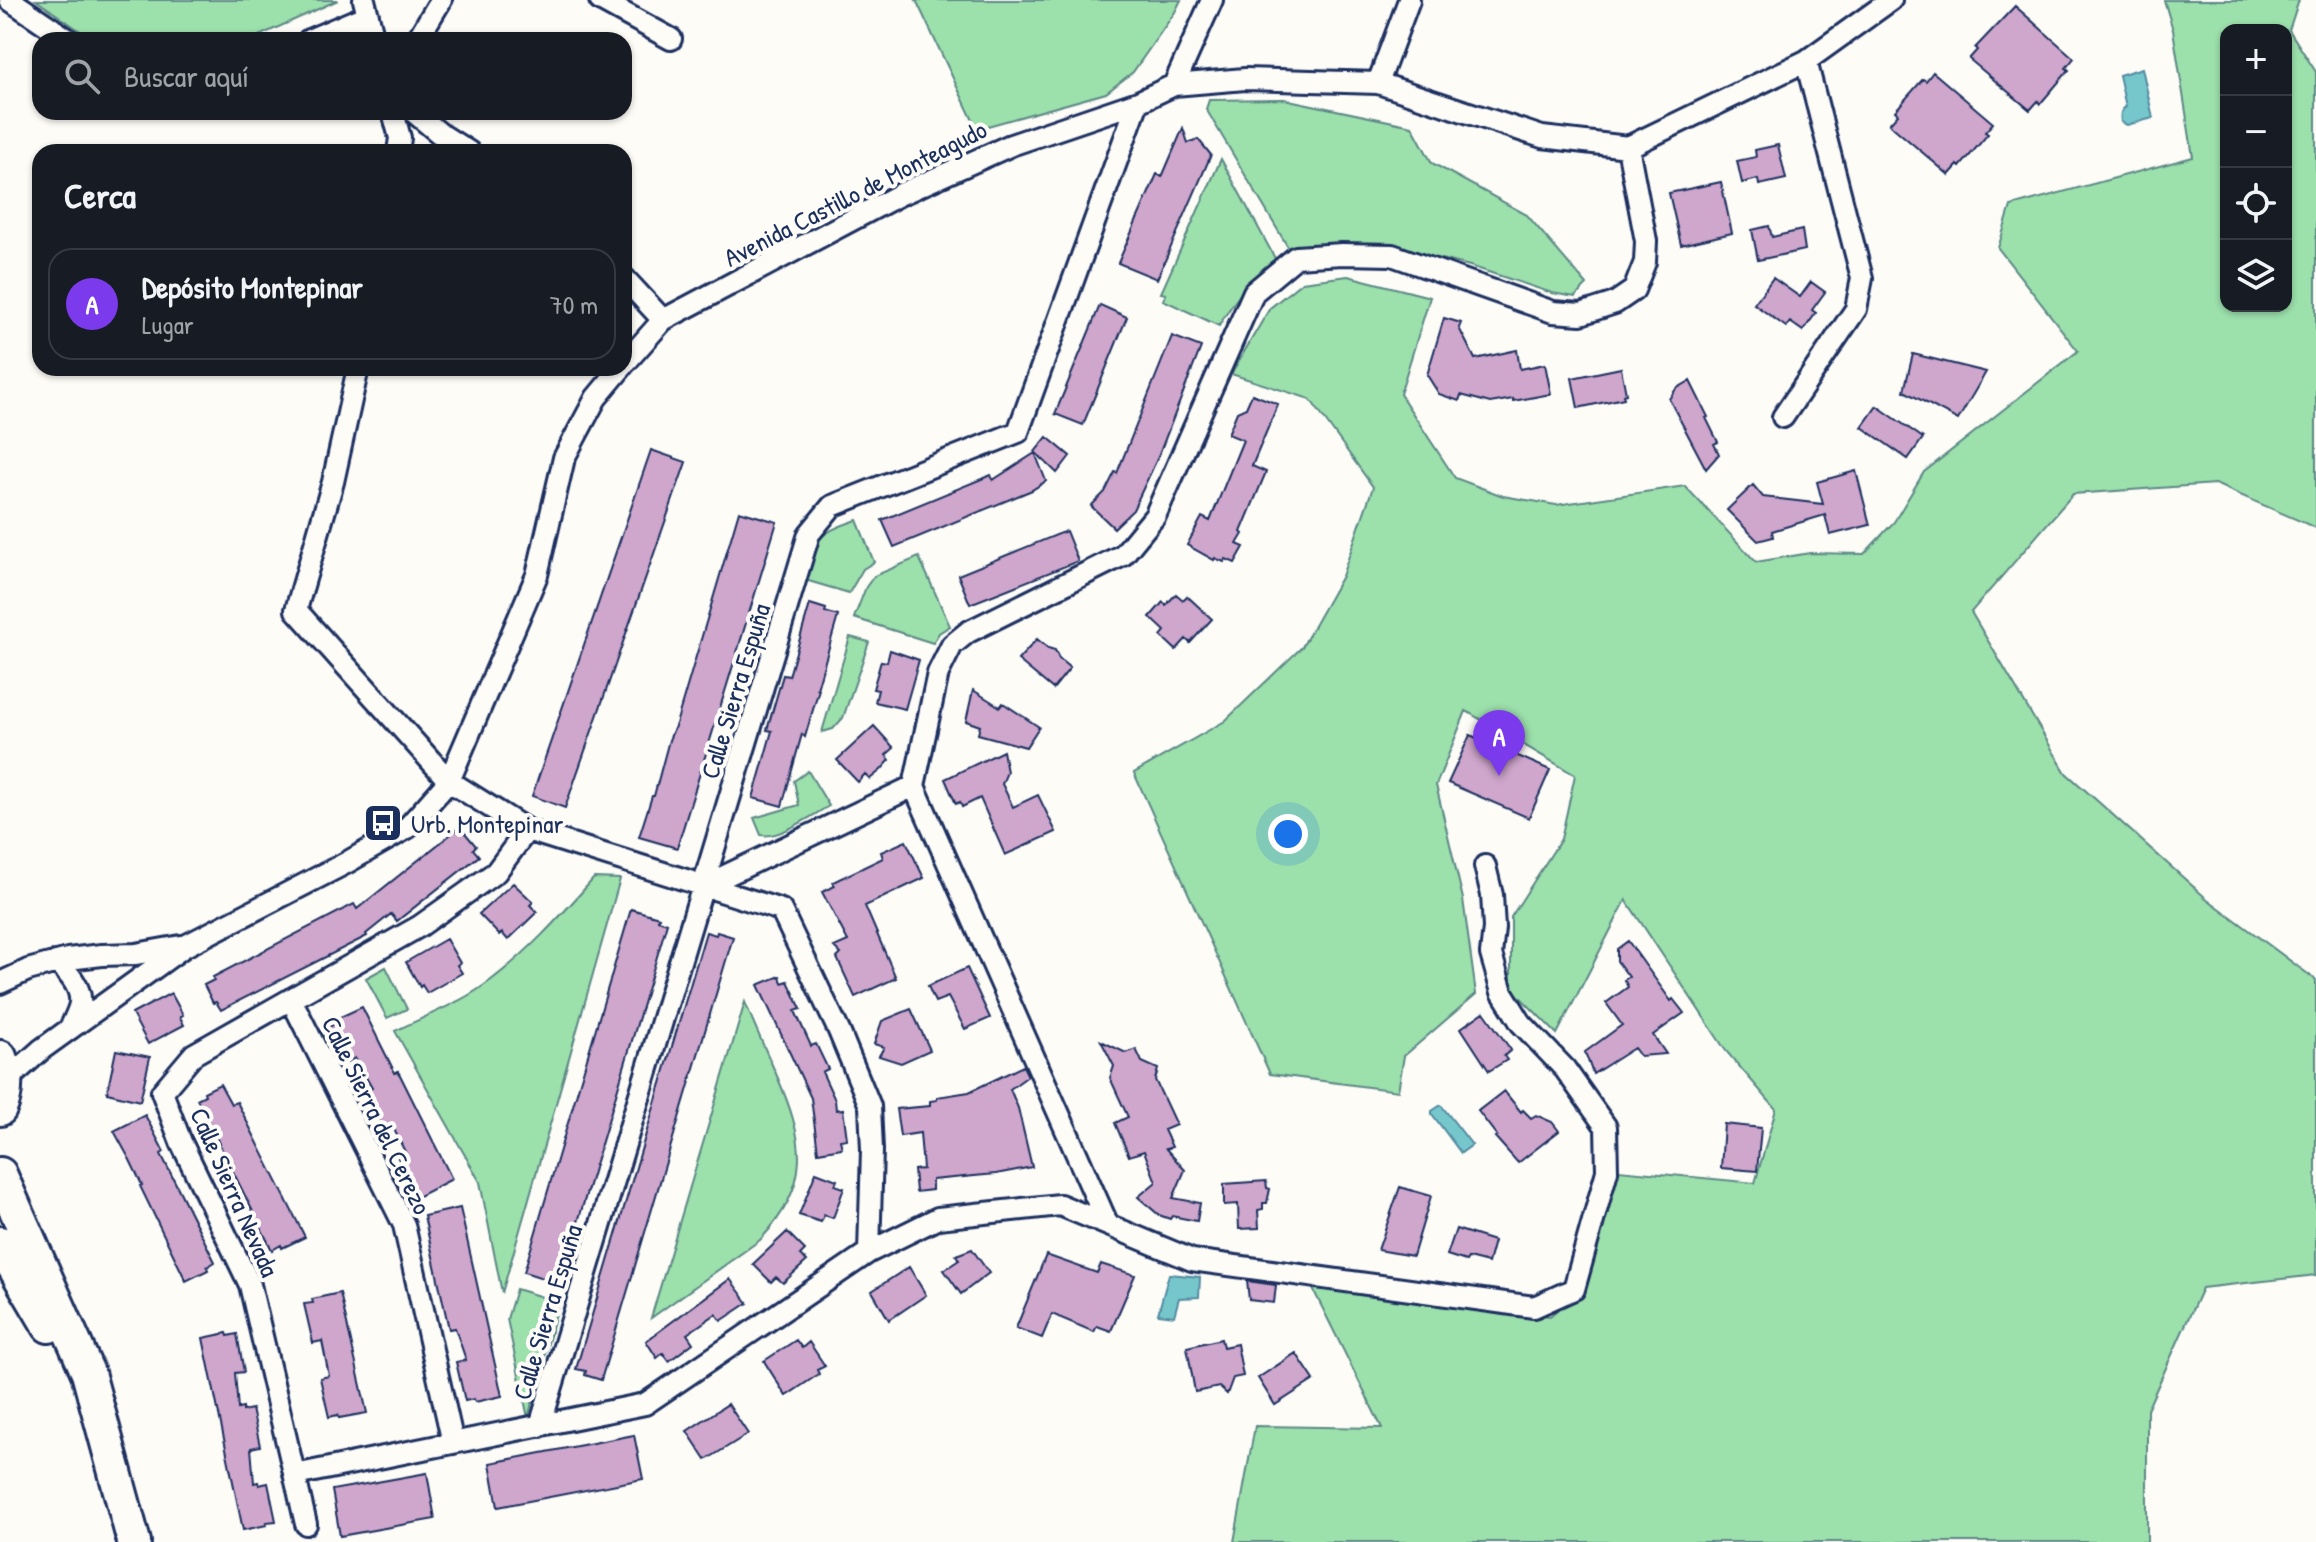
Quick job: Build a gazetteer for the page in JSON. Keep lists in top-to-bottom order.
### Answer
{
  "streets": {
    "street": [
      "Avenida Castillo de Monteagudo",
      "Calle Sierra Espuña",
      "Calle Sierra del Cerezo",
      "Calle Sierra Nevada"
    ]
  },
  "crossings": [
    ["Avenida Castillo de Monteagudo", "Calle Sierra Espuña"],
    ["Calle Sierra del Cerezo", "Calle Sierra Nevada"]
  ],
  "places": {
    "bus stop": ["Urb. Montepinar"]
  },
  "page": {
    "map_buttons": ["+", "−"],
    "search": "Buscar aquí",
    "heading": "Cerca",
    "list": [
      {
        "mark": "A",
        "name": "Depósito Montepinar",
        "note": "Lugar",
        "value": "70 m"
      }
    ],
    "pins": "A"
  }
}
